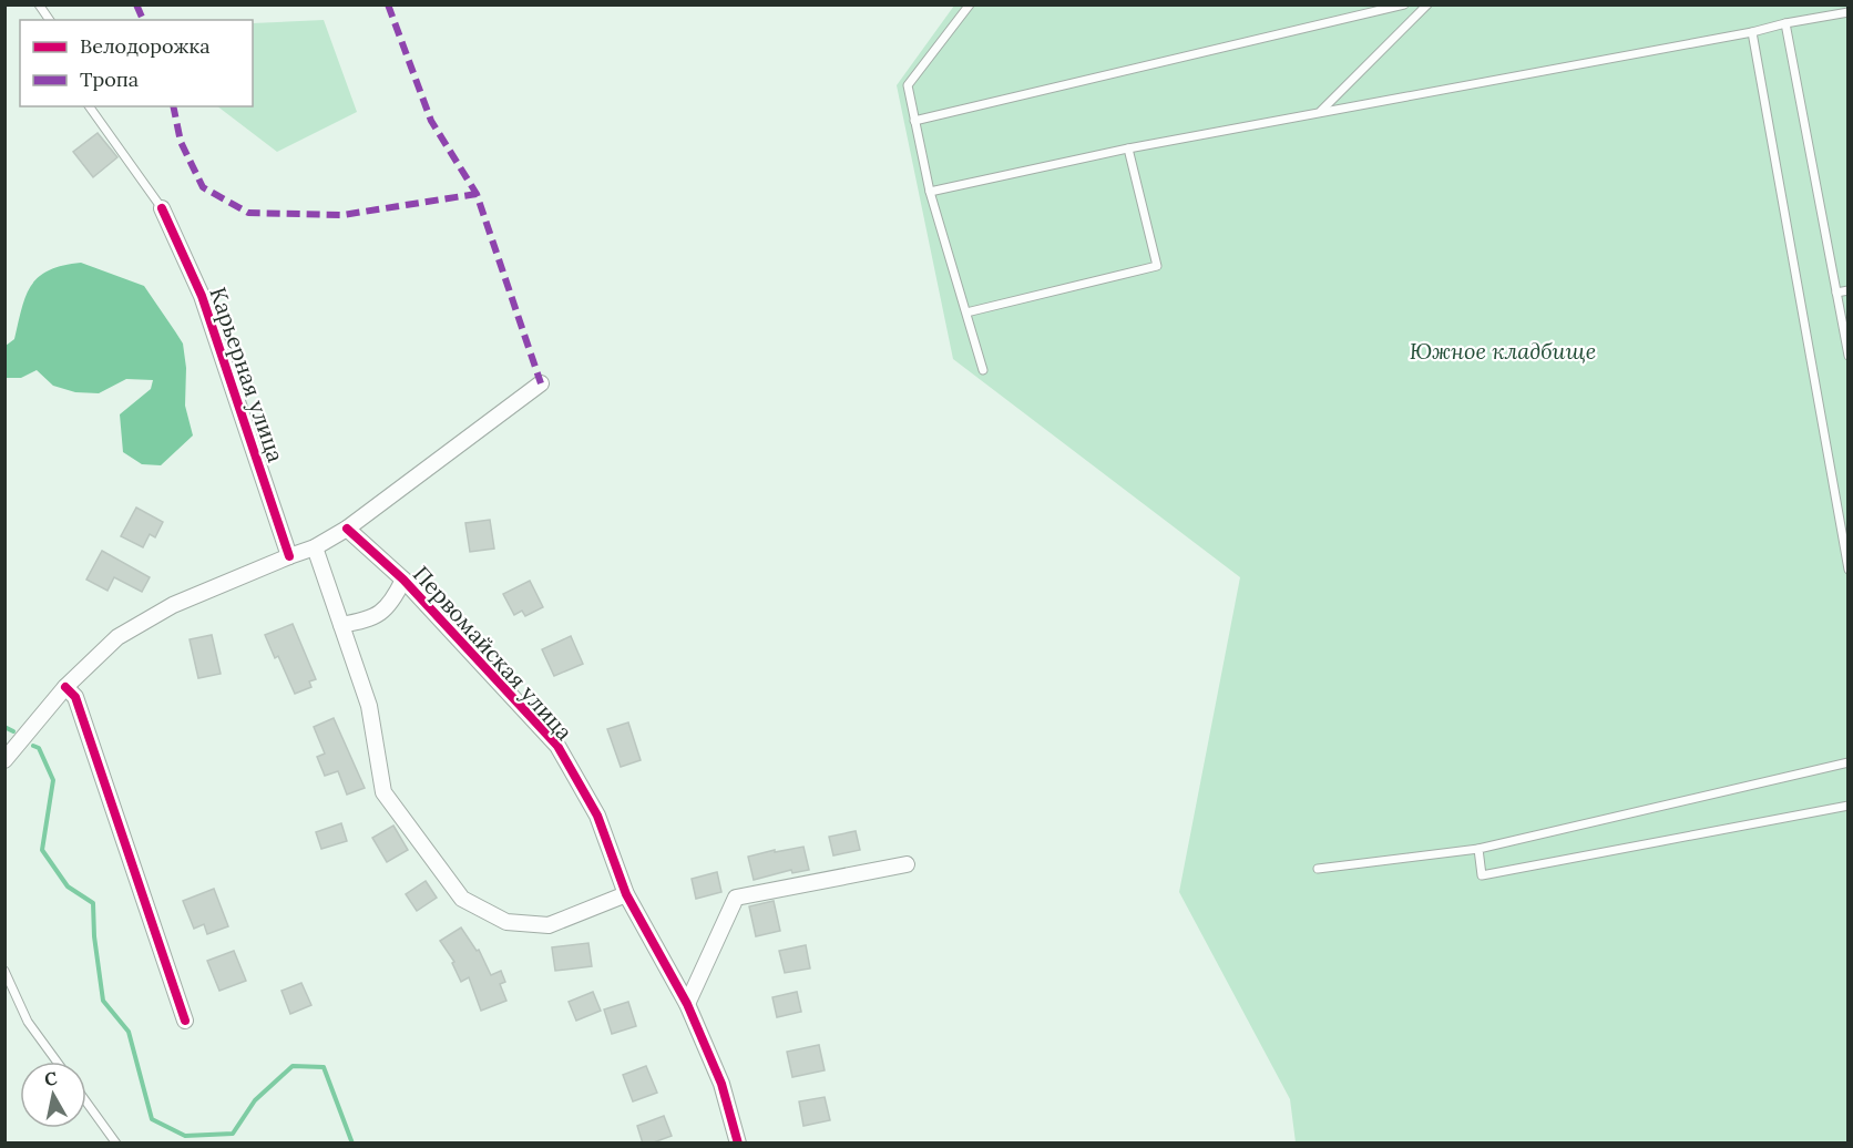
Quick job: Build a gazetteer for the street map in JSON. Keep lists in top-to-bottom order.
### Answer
{
  "streets": {
    "street": ["Карьерная улица", "Первомайская улица"]
  },
  "parks": ["Южное кладбище"],
  "legend": ["Велодорожка", "Тропа"],
  "north": "top"
}
